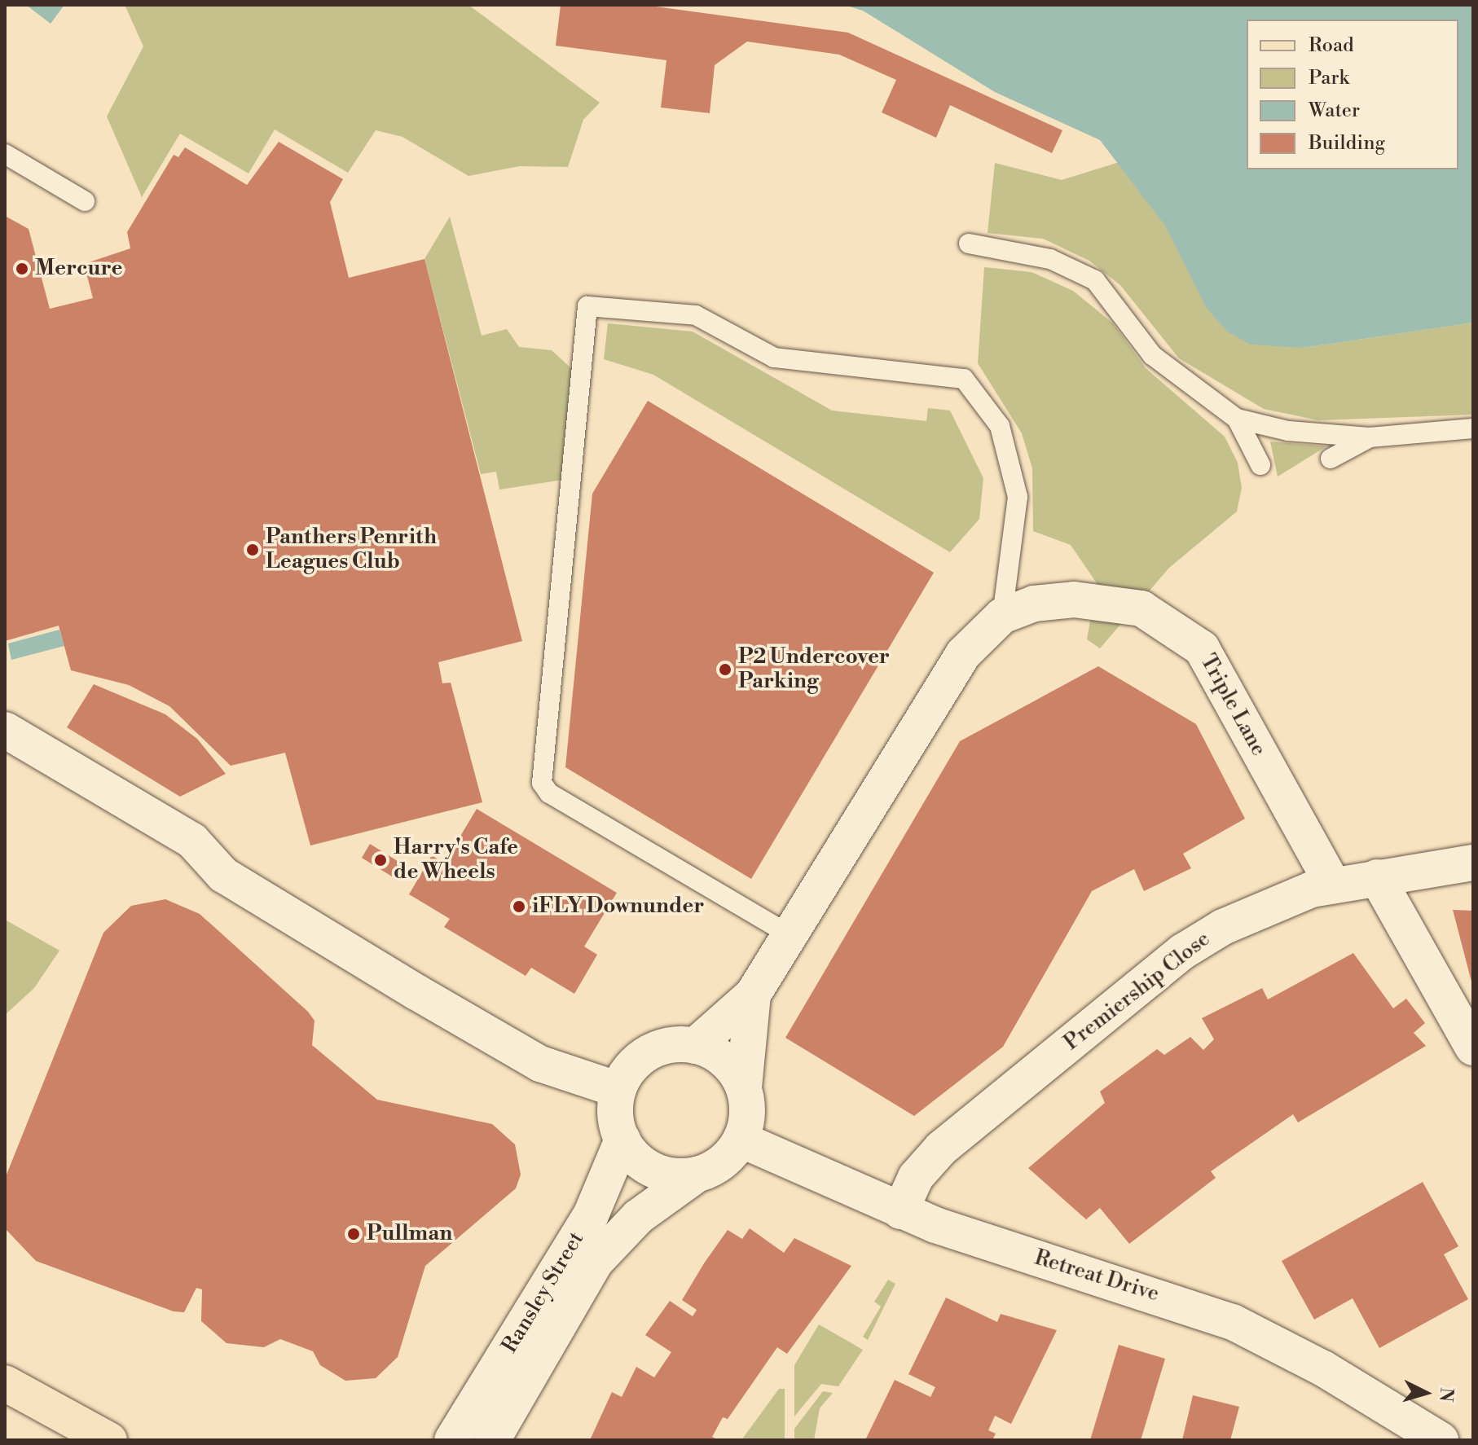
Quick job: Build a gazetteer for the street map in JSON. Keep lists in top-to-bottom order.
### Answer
{
  "streets": {
    "street": [
      "Triple Lane",
      "Premiership Close",
      "Retreat Drive",
      "Ransley Street"
    ]
  },
  "crossings": [
    ["Triple Lane", "Premiership Close"],
    ["Premiership Close", "Retreat Drive"],
    ["Retreat Drive", "Ransley Street"]
  ],
  "places": [
    "Mercure",
    "Panthers Penrith Leagues Club",
    "P2 Undercover Parking",
    "Harry's Cafe de Wheels",
    "iFLY Downunder",
    "Pullman"
  ],
  "legend": [
    "Road",
    "Park",
    "Water",
    "Building"
  ],
  "north": "right"
}
